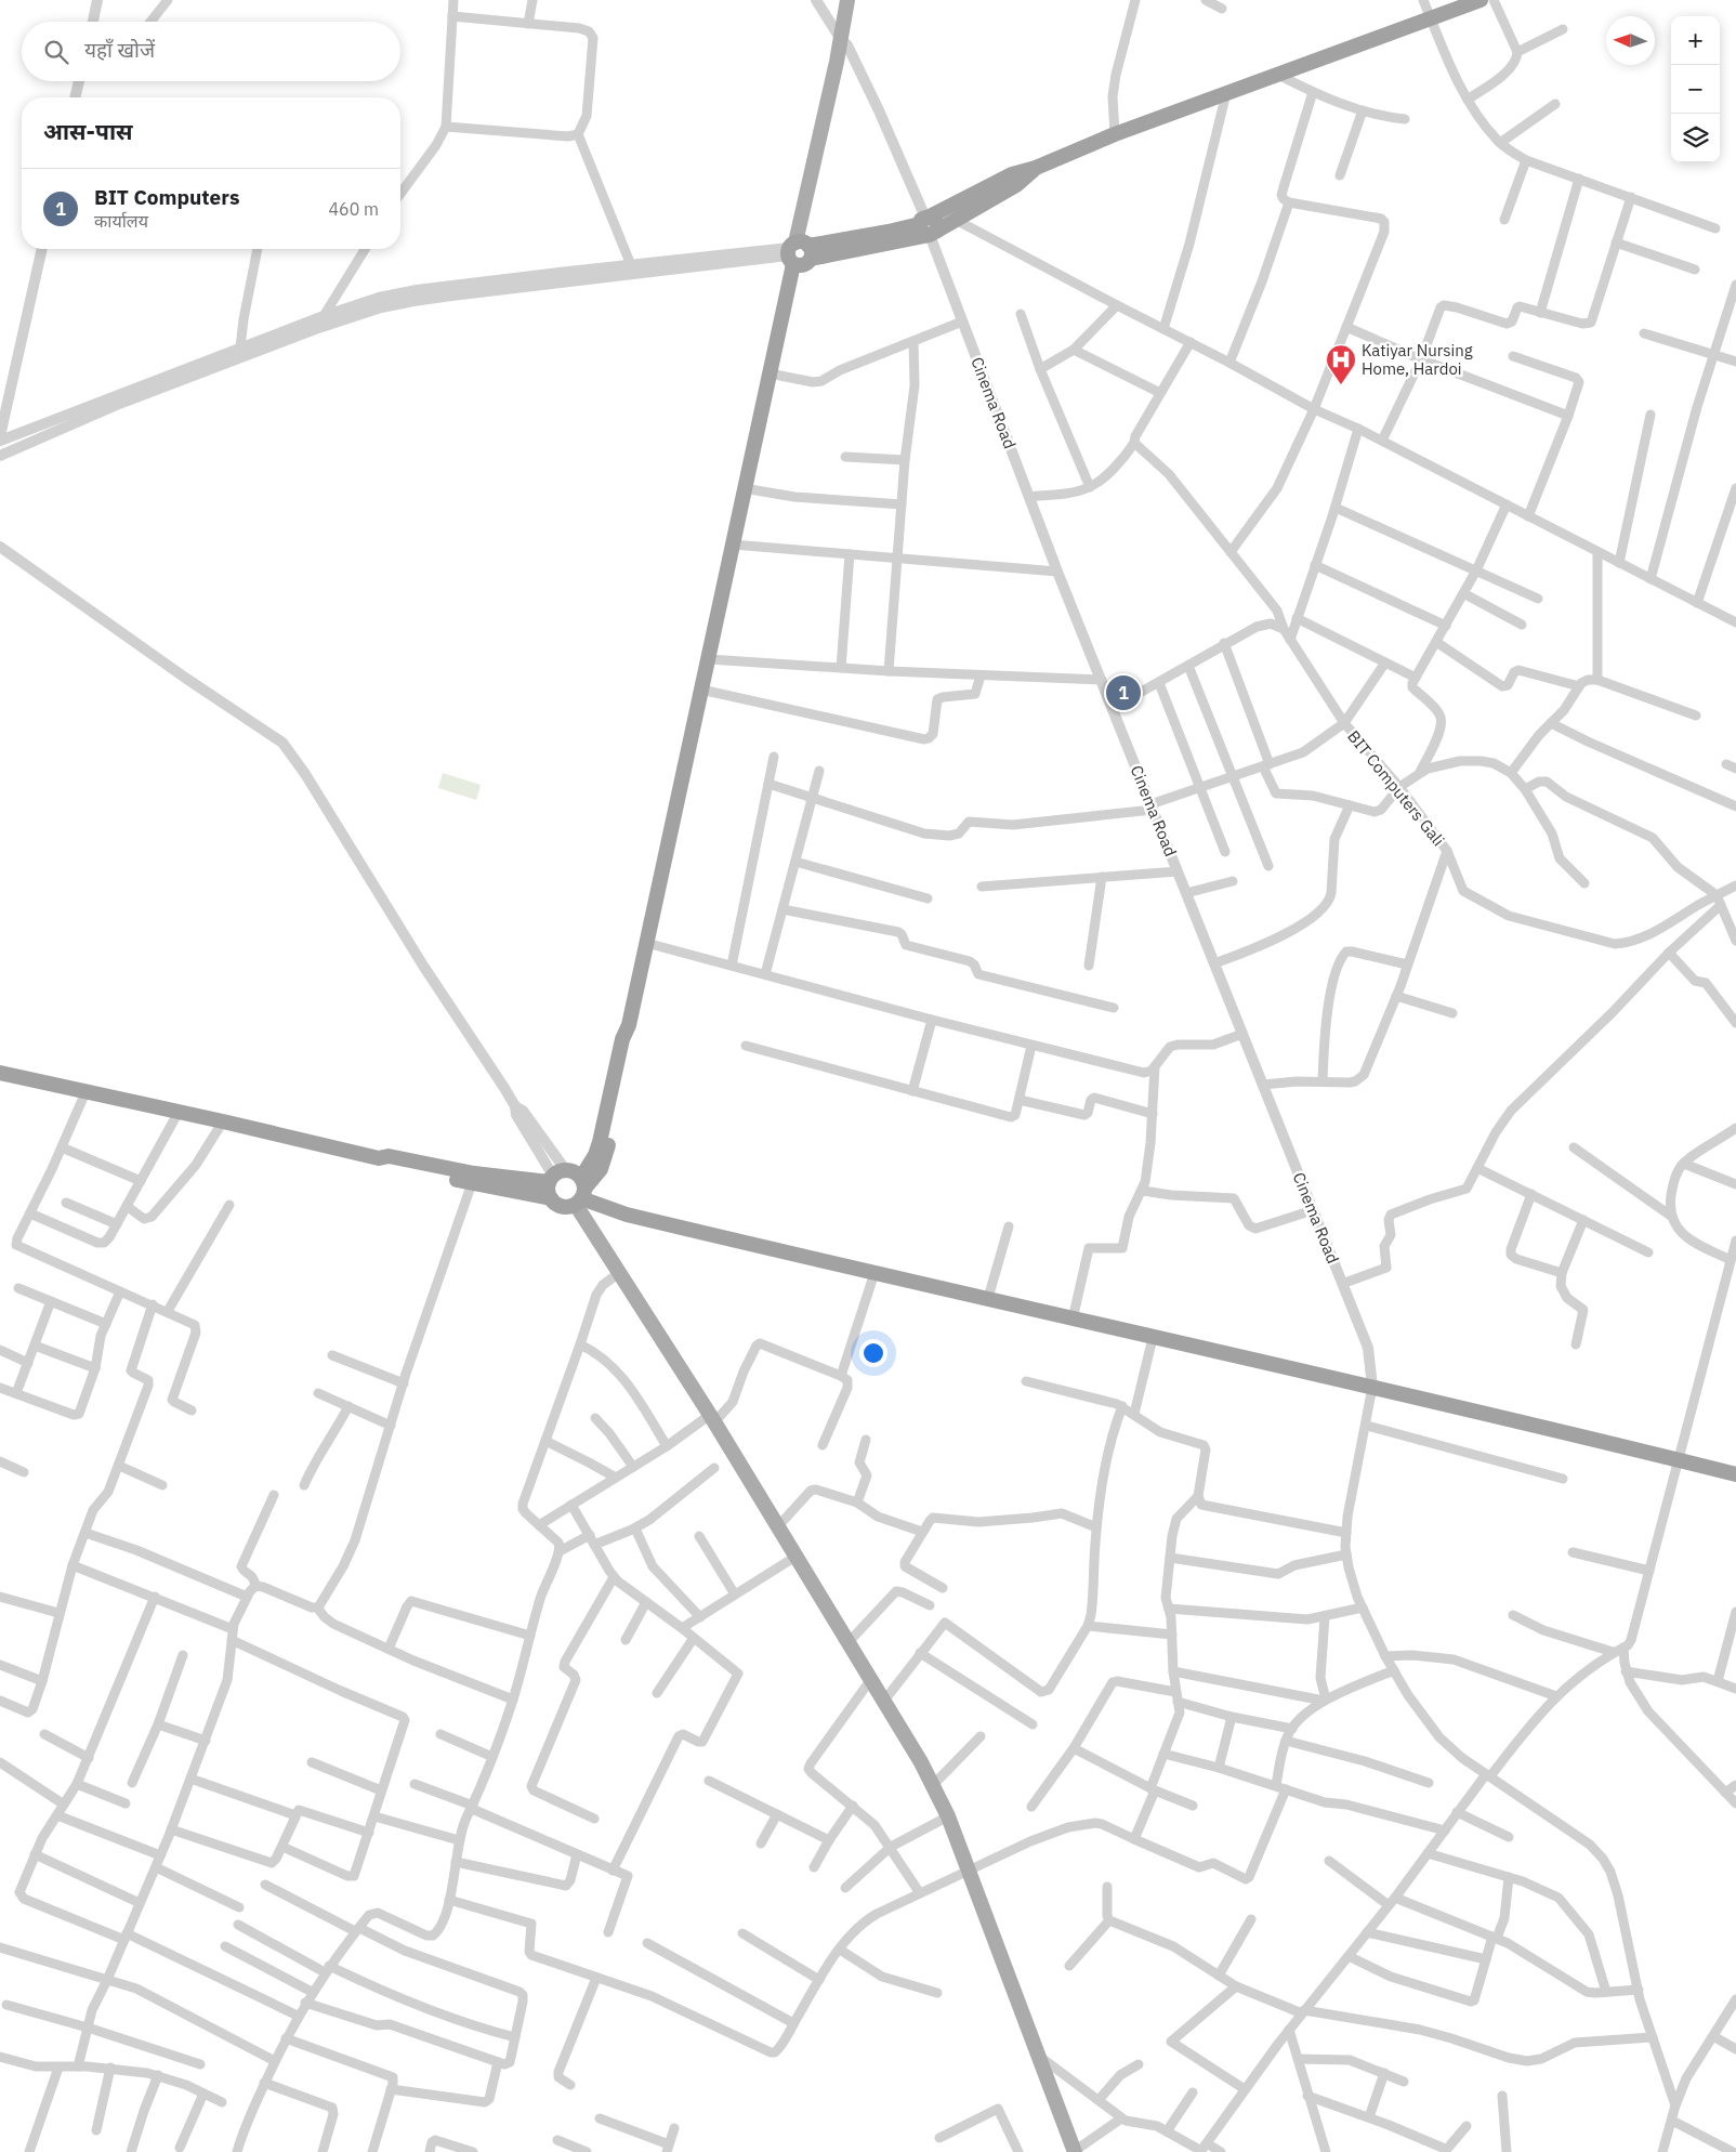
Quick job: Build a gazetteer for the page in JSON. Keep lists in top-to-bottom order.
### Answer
{
  "streets": {
    "street": ["Cinema Road", "BIT Computers Gali"]
  },
  "places": {
    "hospital": ["Katiyar Nursing Home, Hardoi"]
  },
  "north": "left",
  "page": {
    "map_buttons": ["+", "−"],
    "search": "यहाँ खोजें",
    "heading": "आस-पास",
    "list": [
      {
        "mark": "1",
        "name": "BIT Computers",
        "note": "कार्यालय",
        "value": "460 m"
      }
    ],
    "pins": "1"
  }
}
